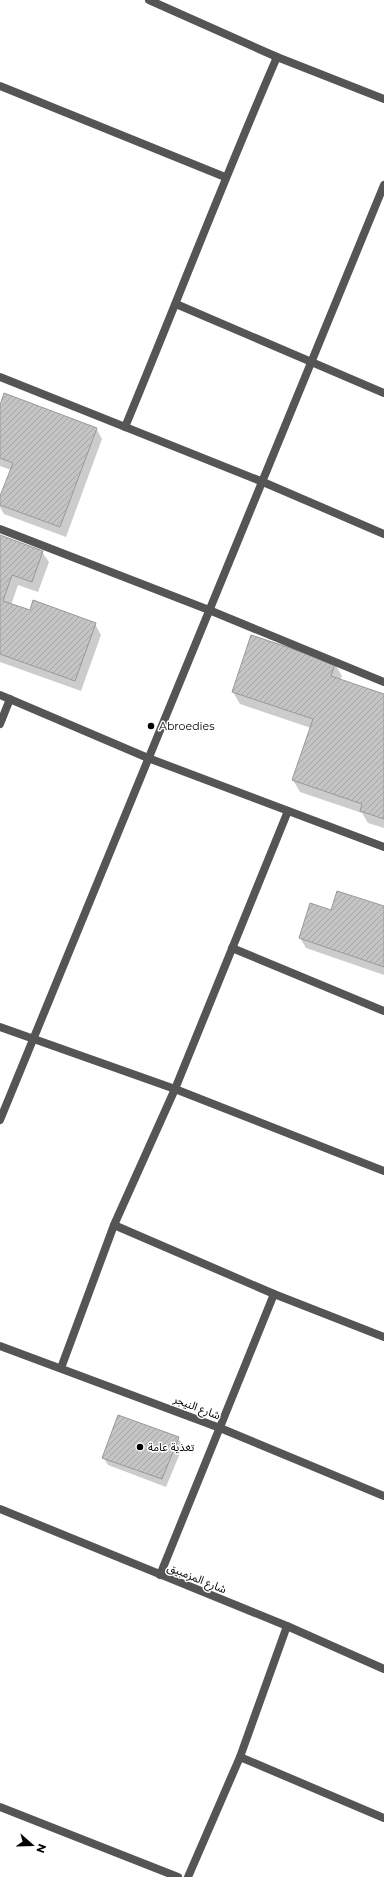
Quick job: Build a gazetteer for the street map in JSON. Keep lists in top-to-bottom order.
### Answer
{
  "streets": {
    "street": ["شارع النيجر", "شارع المزمبيق"]
  },
  "places": ["Abroedies", "تغذية عامة"],
  "north": "right"
}
